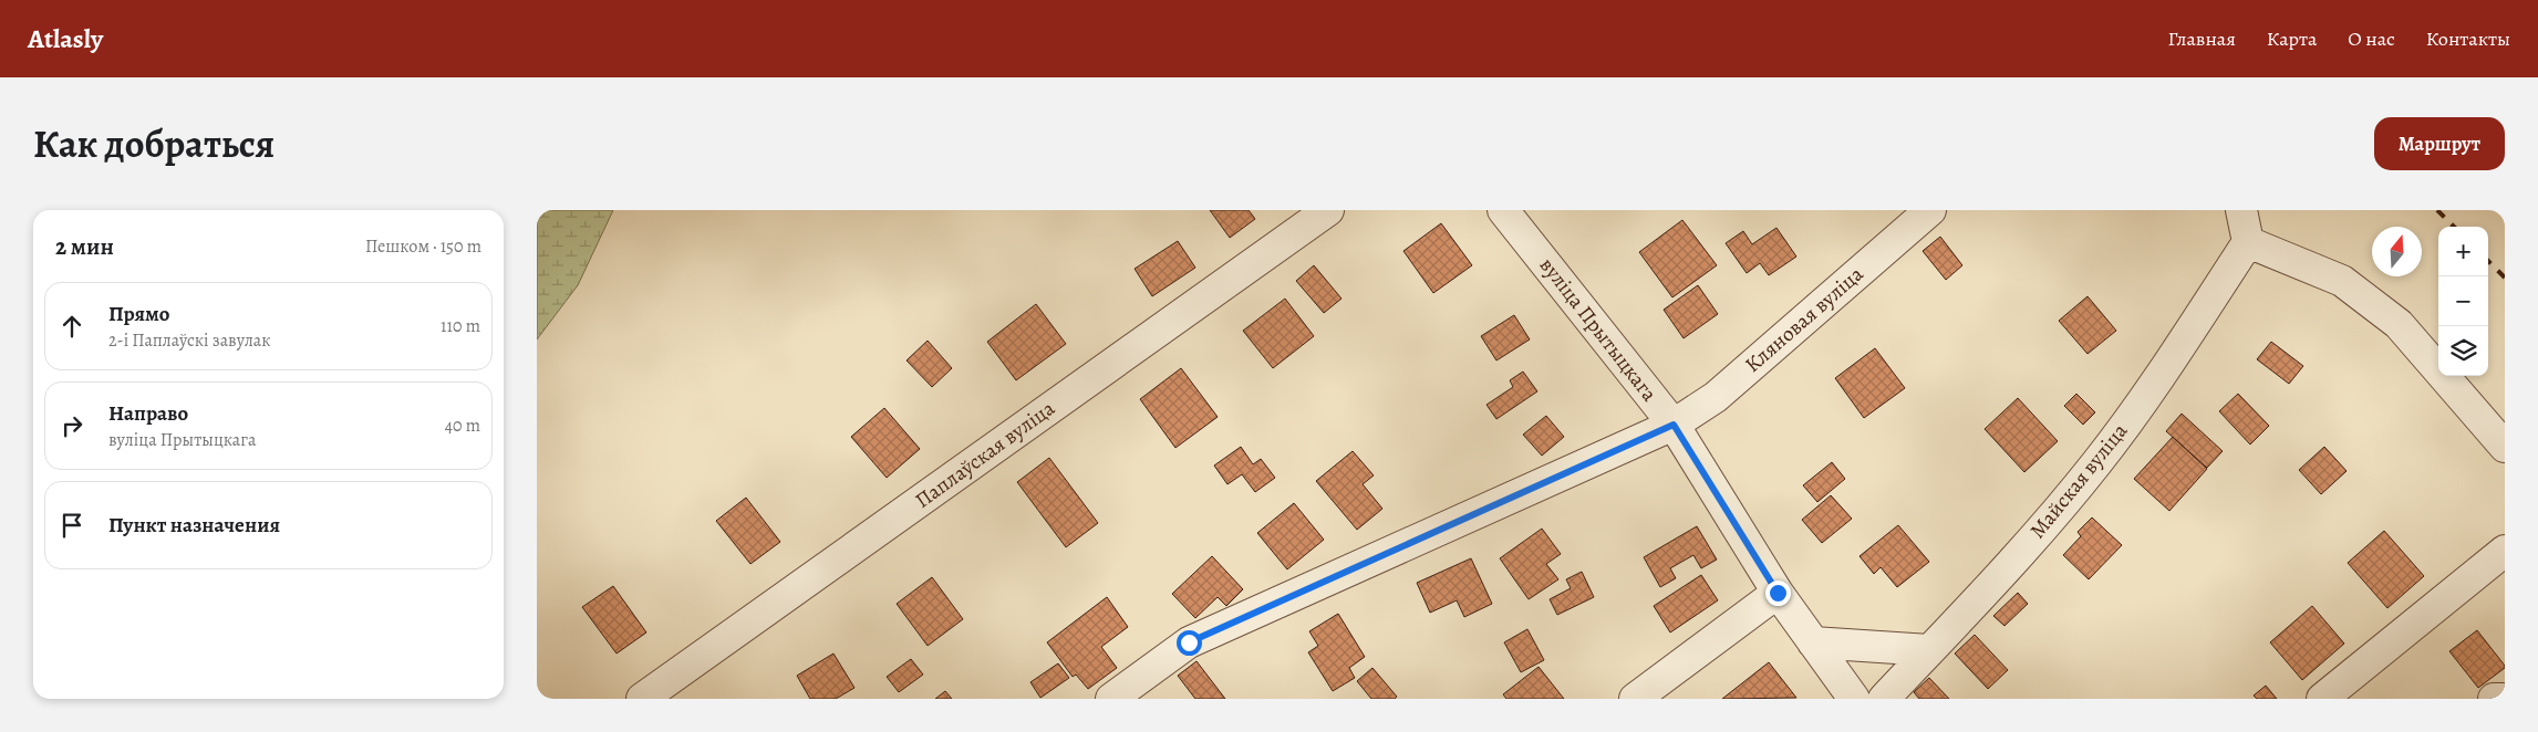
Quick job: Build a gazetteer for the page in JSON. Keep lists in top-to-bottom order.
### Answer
{
  "streets": {
    "street": [
      "Кляновая вуліца",
      "вуліца Прытыцкага",
      "Паплаўская вуліца",
      "Майская вуліца"
    ]
  },
  "crossings": [
    ["Кляновая вуліца", "вуліца Прытыцкага"]
  ],
  "north": "top",
  "page": {
    "header": "Atlasly",
    "nav": [
      "Главная",
      "Карта",
      "О нас",
      "Контакты"
    ],
    "title": "Как добраться",
    "buttons": "Маршрут",
    "heading": ["2 мин", "Пешком · 150 m"],
    "map_buttons": ["+", "−"],
    "list": [
      ["Прямо", "2-і Паплаўскі завулак", "110 m"],
      ["Направо", "вуліца Прытыцкага", "40 m"],
      "Пункт назначения"
    ]
  }
}
